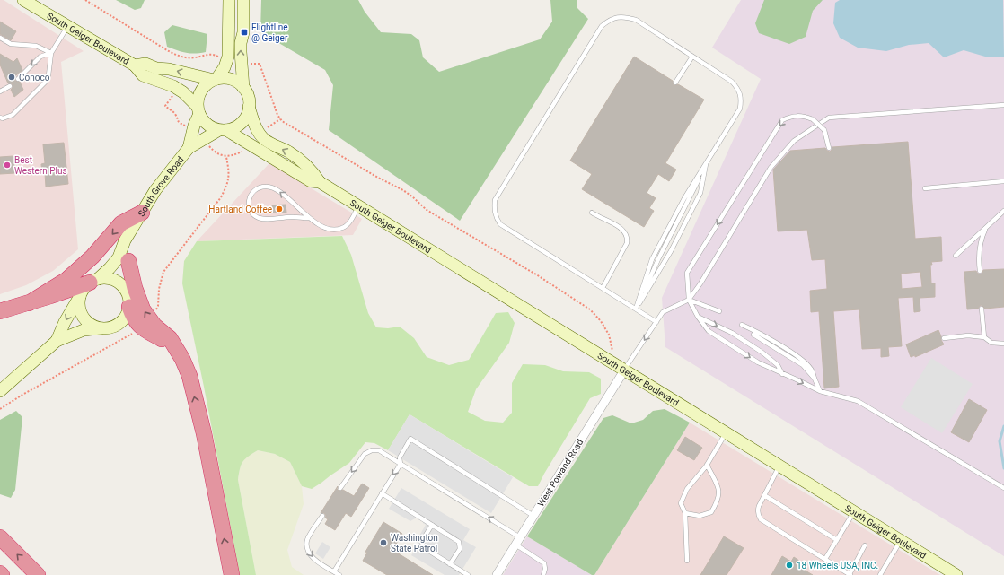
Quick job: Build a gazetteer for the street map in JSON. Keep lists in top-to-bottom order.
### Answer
{
  "streets": {
    "street": ["South Geiger Boulevard", "South Grove Road", "West Rowand Road"]
  },
  "crossings": [
    ["South Geiger Boulevard", "South Grove Road"],
    ["South Geiger Boulevard", "West Rowand Road"]
  ],
  "places": {
    "transit": ["Flightline @ Geiger"],
    "other": [
      "Conoco",
      "Best Western Plus",
      "Hartland Coffee",
      "Washington State Patrol",
      "18 Wheels USA, INC."
    ]
  }
}
